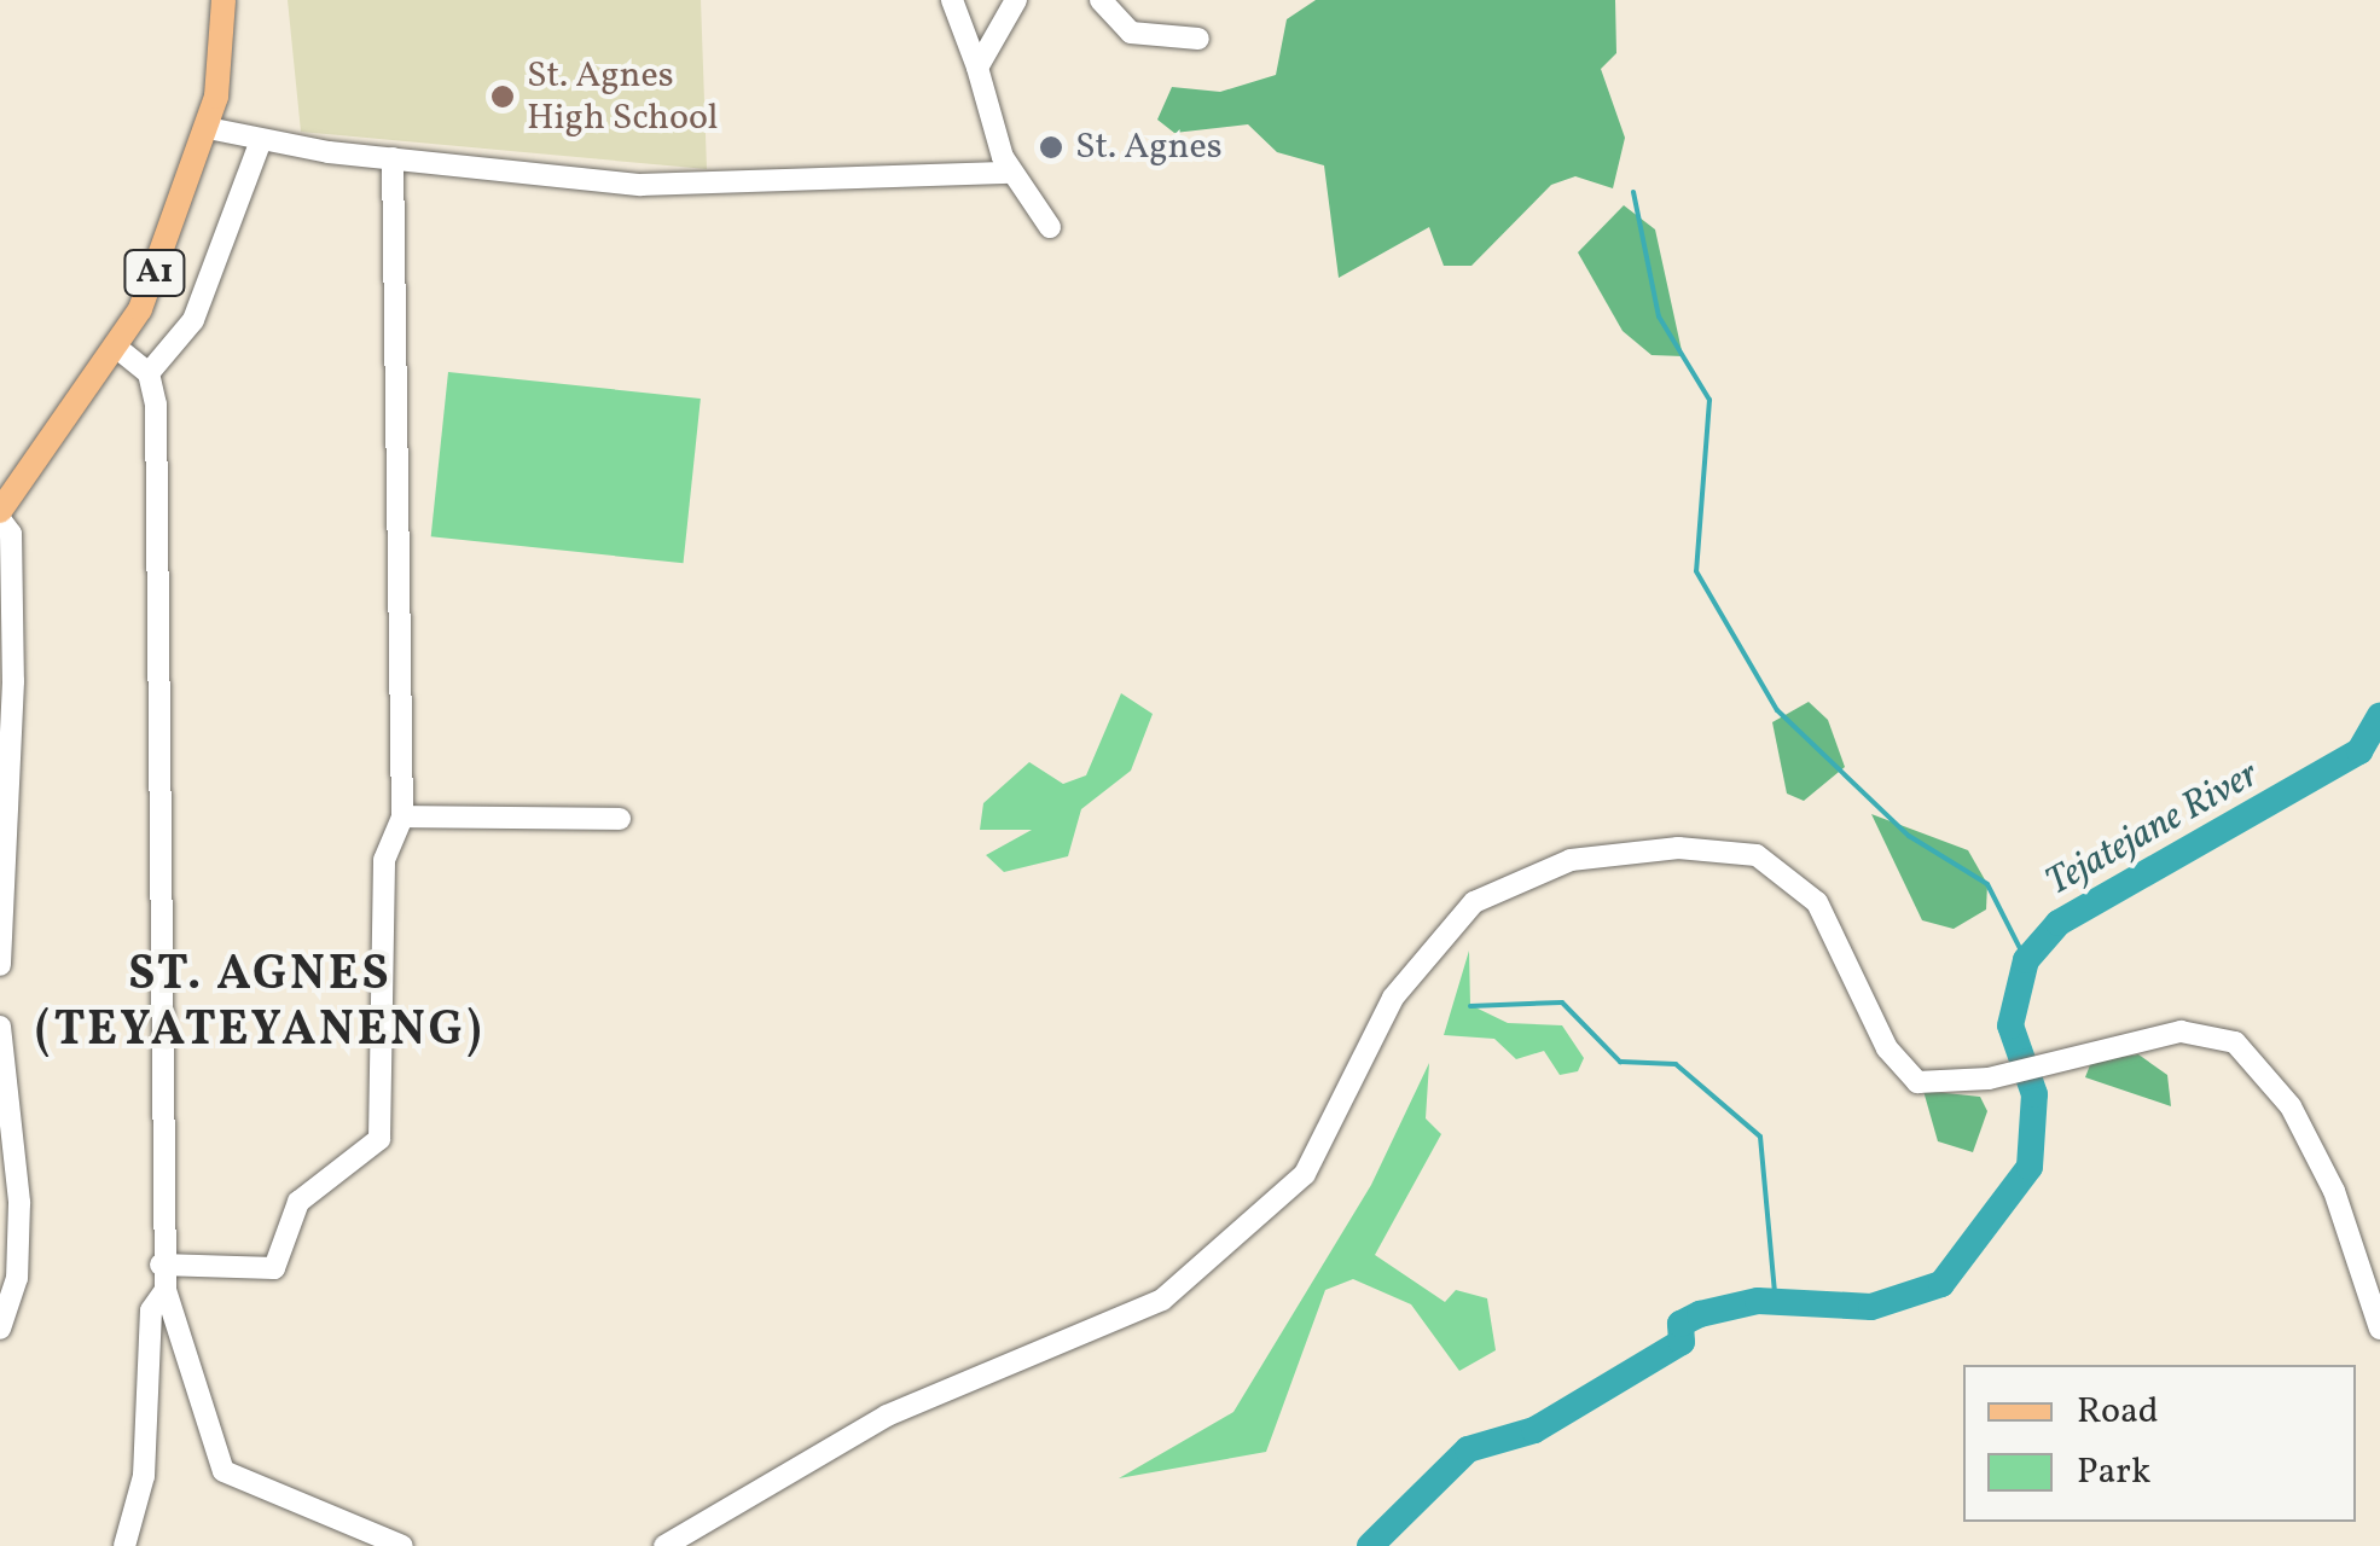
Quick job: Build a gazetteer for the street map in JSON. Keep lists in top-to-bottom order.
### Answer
{
  "streets": {
    "main road": ["A1"]
  },
  "districts": ["ST. AGNES (TEYATEYANENG)"],
  "water": ["Tejatejane River"],
  "places": ["St. Agnes High School", "St. Agnes"],
  "legend": ["Road", "Park"]
}
